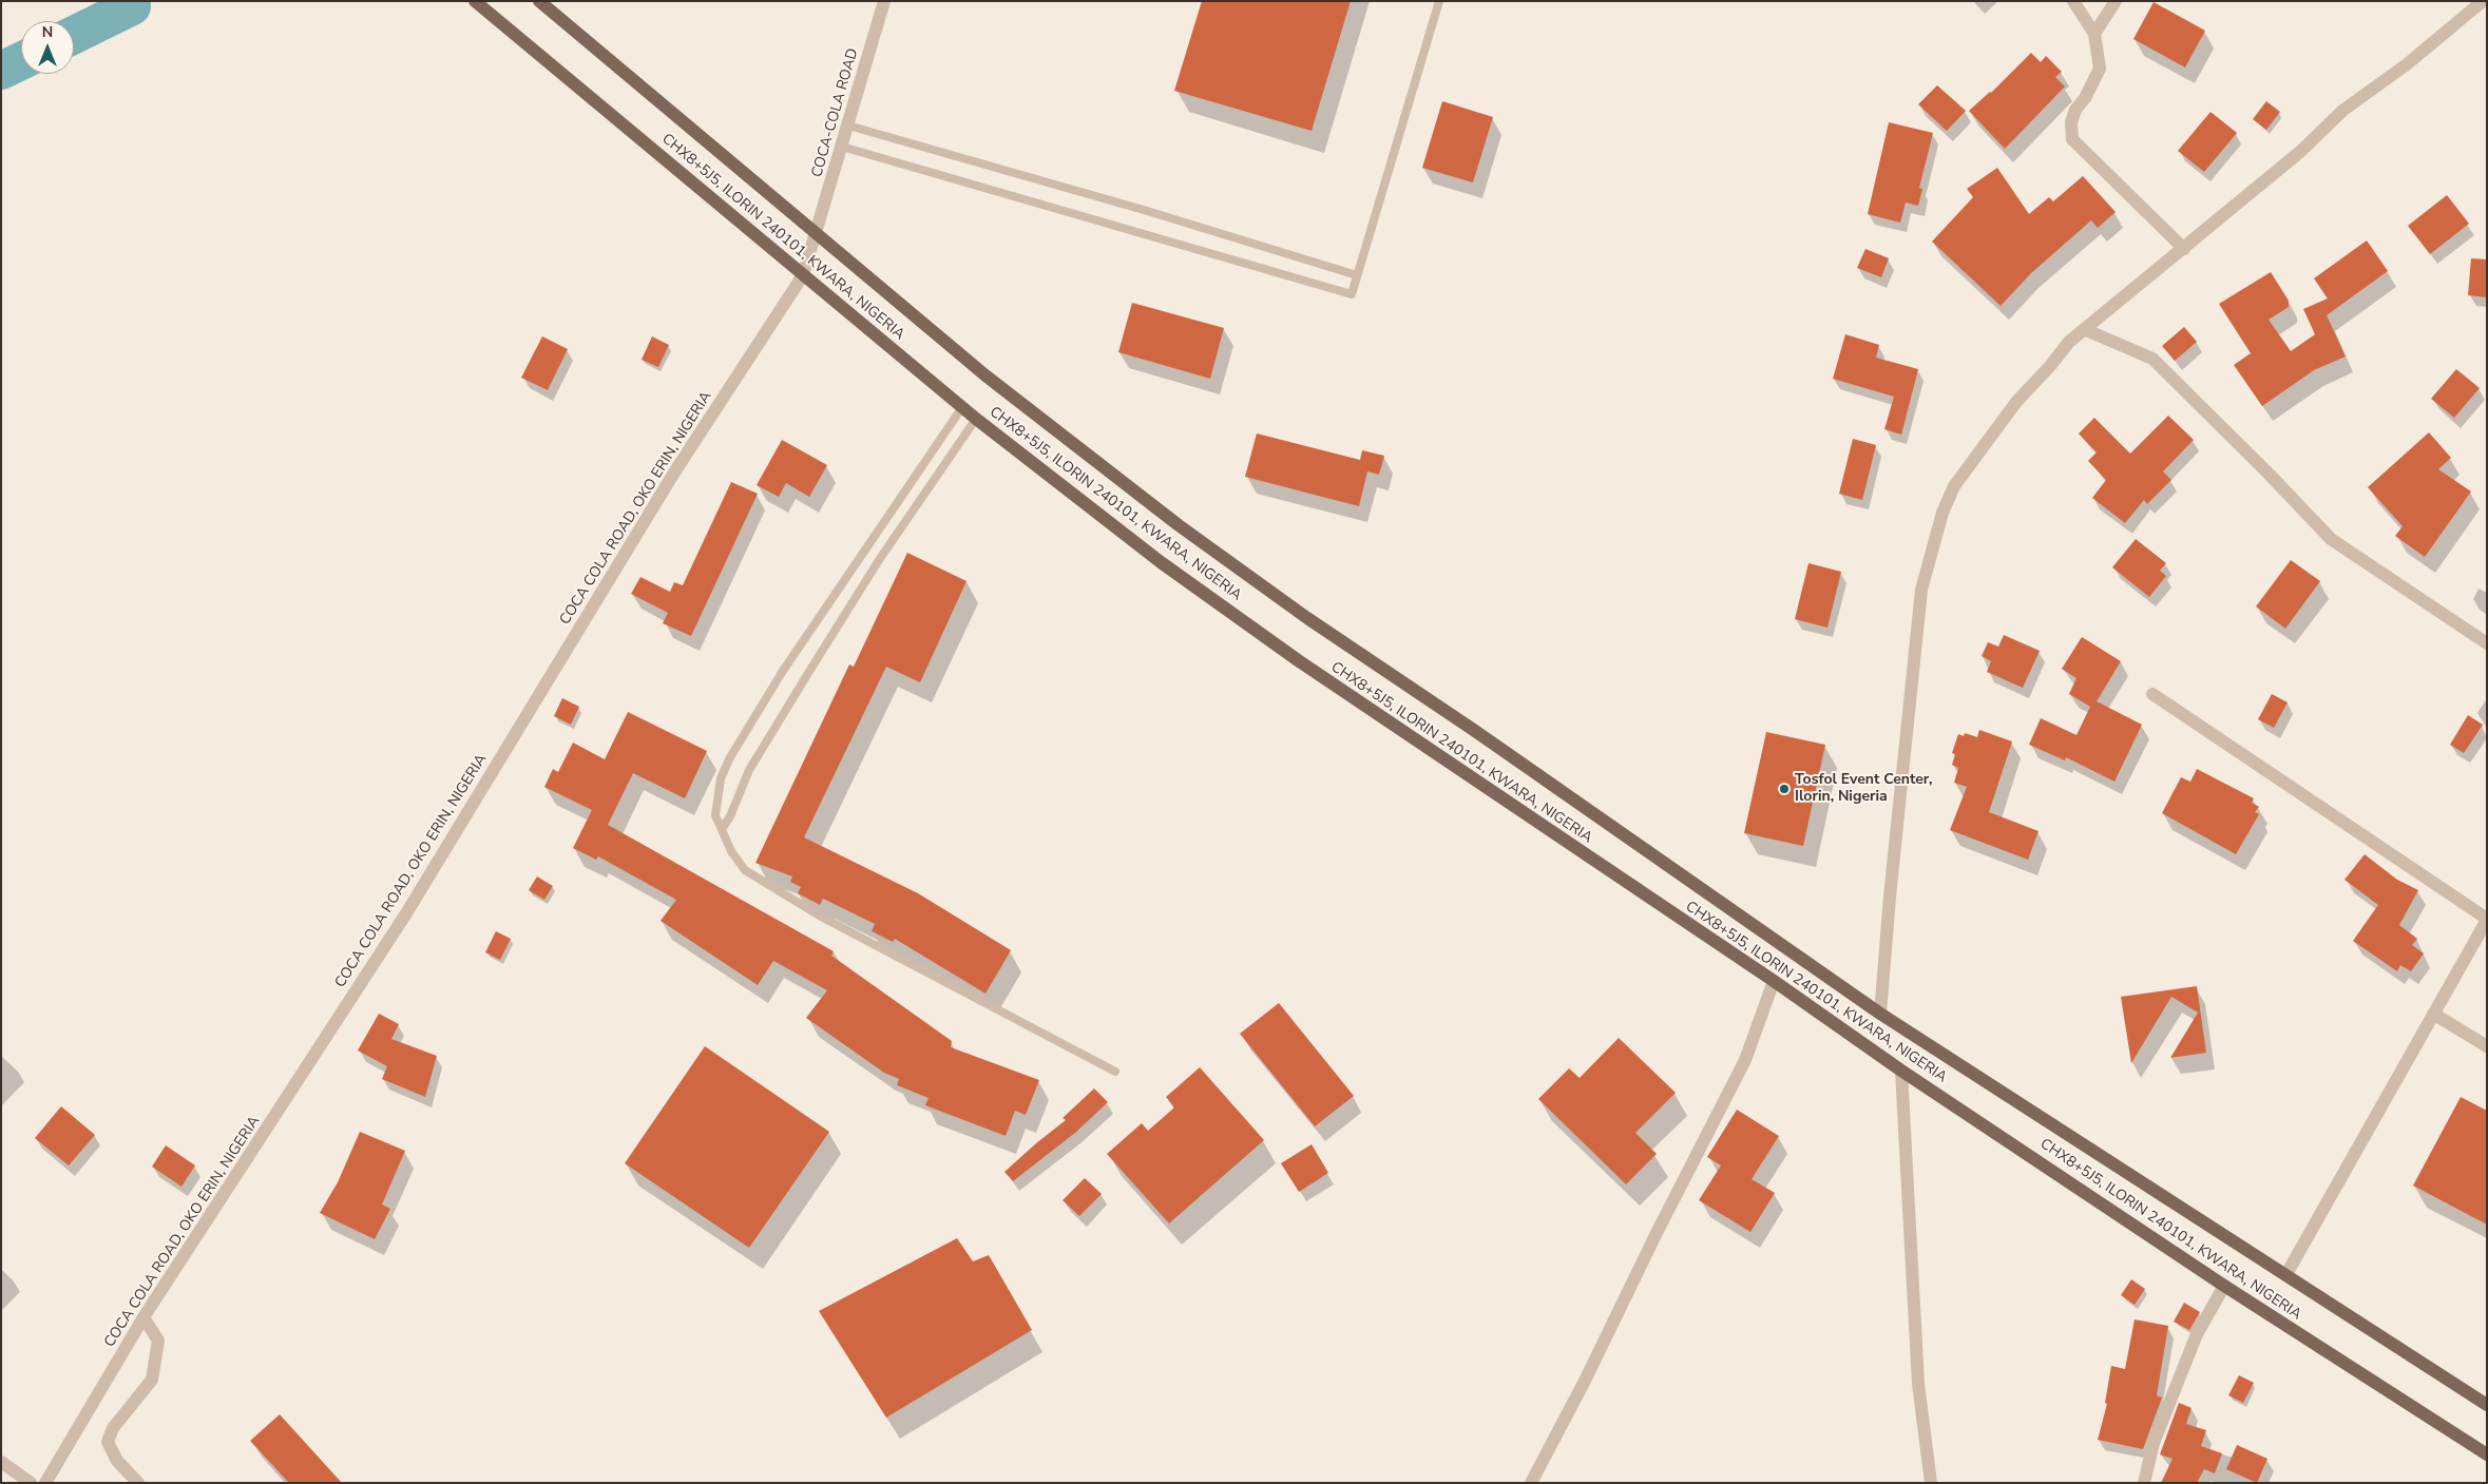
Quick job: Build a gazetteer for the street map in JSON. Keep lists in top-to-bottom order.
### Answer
{
  "streets": {
    "main road": ["CHX8+5J5, ILORIN 240101, KWARA, NIGERIA"],
    "street": ["COCA-COLA ROAD", "COCA COLA ROAD, OKO ERIN, NIGERIA"]
  },
  "crossings": [
    ["COCA-COLA ROAD", "CHX8+5J5, ILORIN 240101, KWARA, NIGERIA"],
    ["COCA-COLA ROAD", "COCA COLA ROAD, OKO ERIN, NIGERIA"],
    ["CHX8+5J5, ILORIN 240101, KWARA, NIGERIA", "COCA COLA ROAD, OKO ERIN, NIGERIA"]
  ],
  "places": ["Tosfol Event Center, Ilorin, Nigeria"],
  "north": "top"
}
